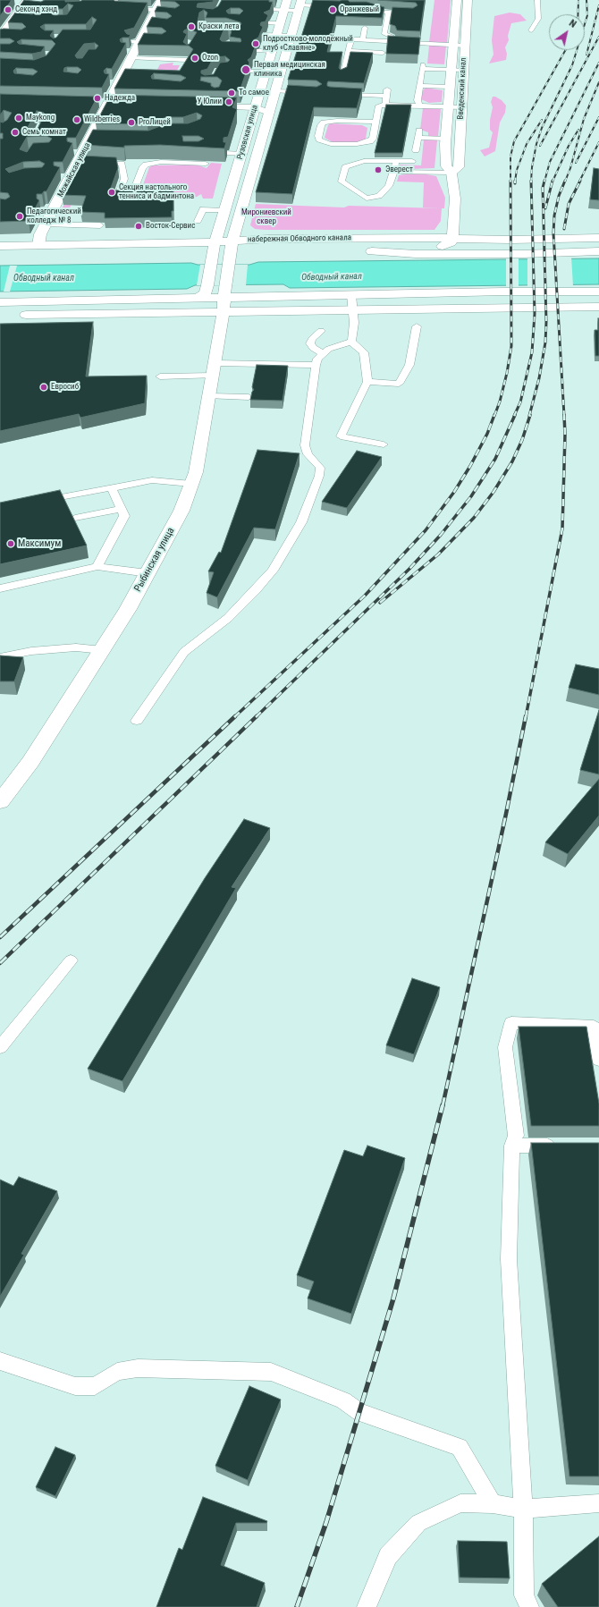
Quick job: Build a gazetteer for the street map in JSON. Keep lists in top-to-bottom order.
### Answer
{
  "streets": {
    "street": [
      "Введенский канал",
      "Рузовская улица",
      "Можайская улица",
      "набережная Обводного канала",
      "Рыбинская улица"
    ]
  },
  "crossings": [
    ["Введенский канал", "набережная Обводного канала"],
    ["Рузовская улица", "набережная Обводного канала"],
    ["Рузовская улица", "Рыбинская улица"],
    ["Можайская улица", "набережная Обводного канала"]
  ],
  "water": ["Обводный канал"],
  "parks": ["Мирониевский сквер"],
  "places": [
    "Секонд хэнд",
    "Оранжевый",
    "Краски лета",
    "Подростково-молодёжный клуб «Славяне»",
    "Ozon",
    "Первая медицинская клиника",
    "То самое",
    "Надежда",
    "У Юлии",
    "Maykong",
    "Wildberries",
    "ProЛицей",
    "Семь комнат",
    "Эверест",
    "Секция настольного тенниса и бадминтона",
    "Педагогический колледж № 8",
    "Восток-Сервис",
    "Евросиб",
    "Максимум"
  ],
  "north": "top right"
}
